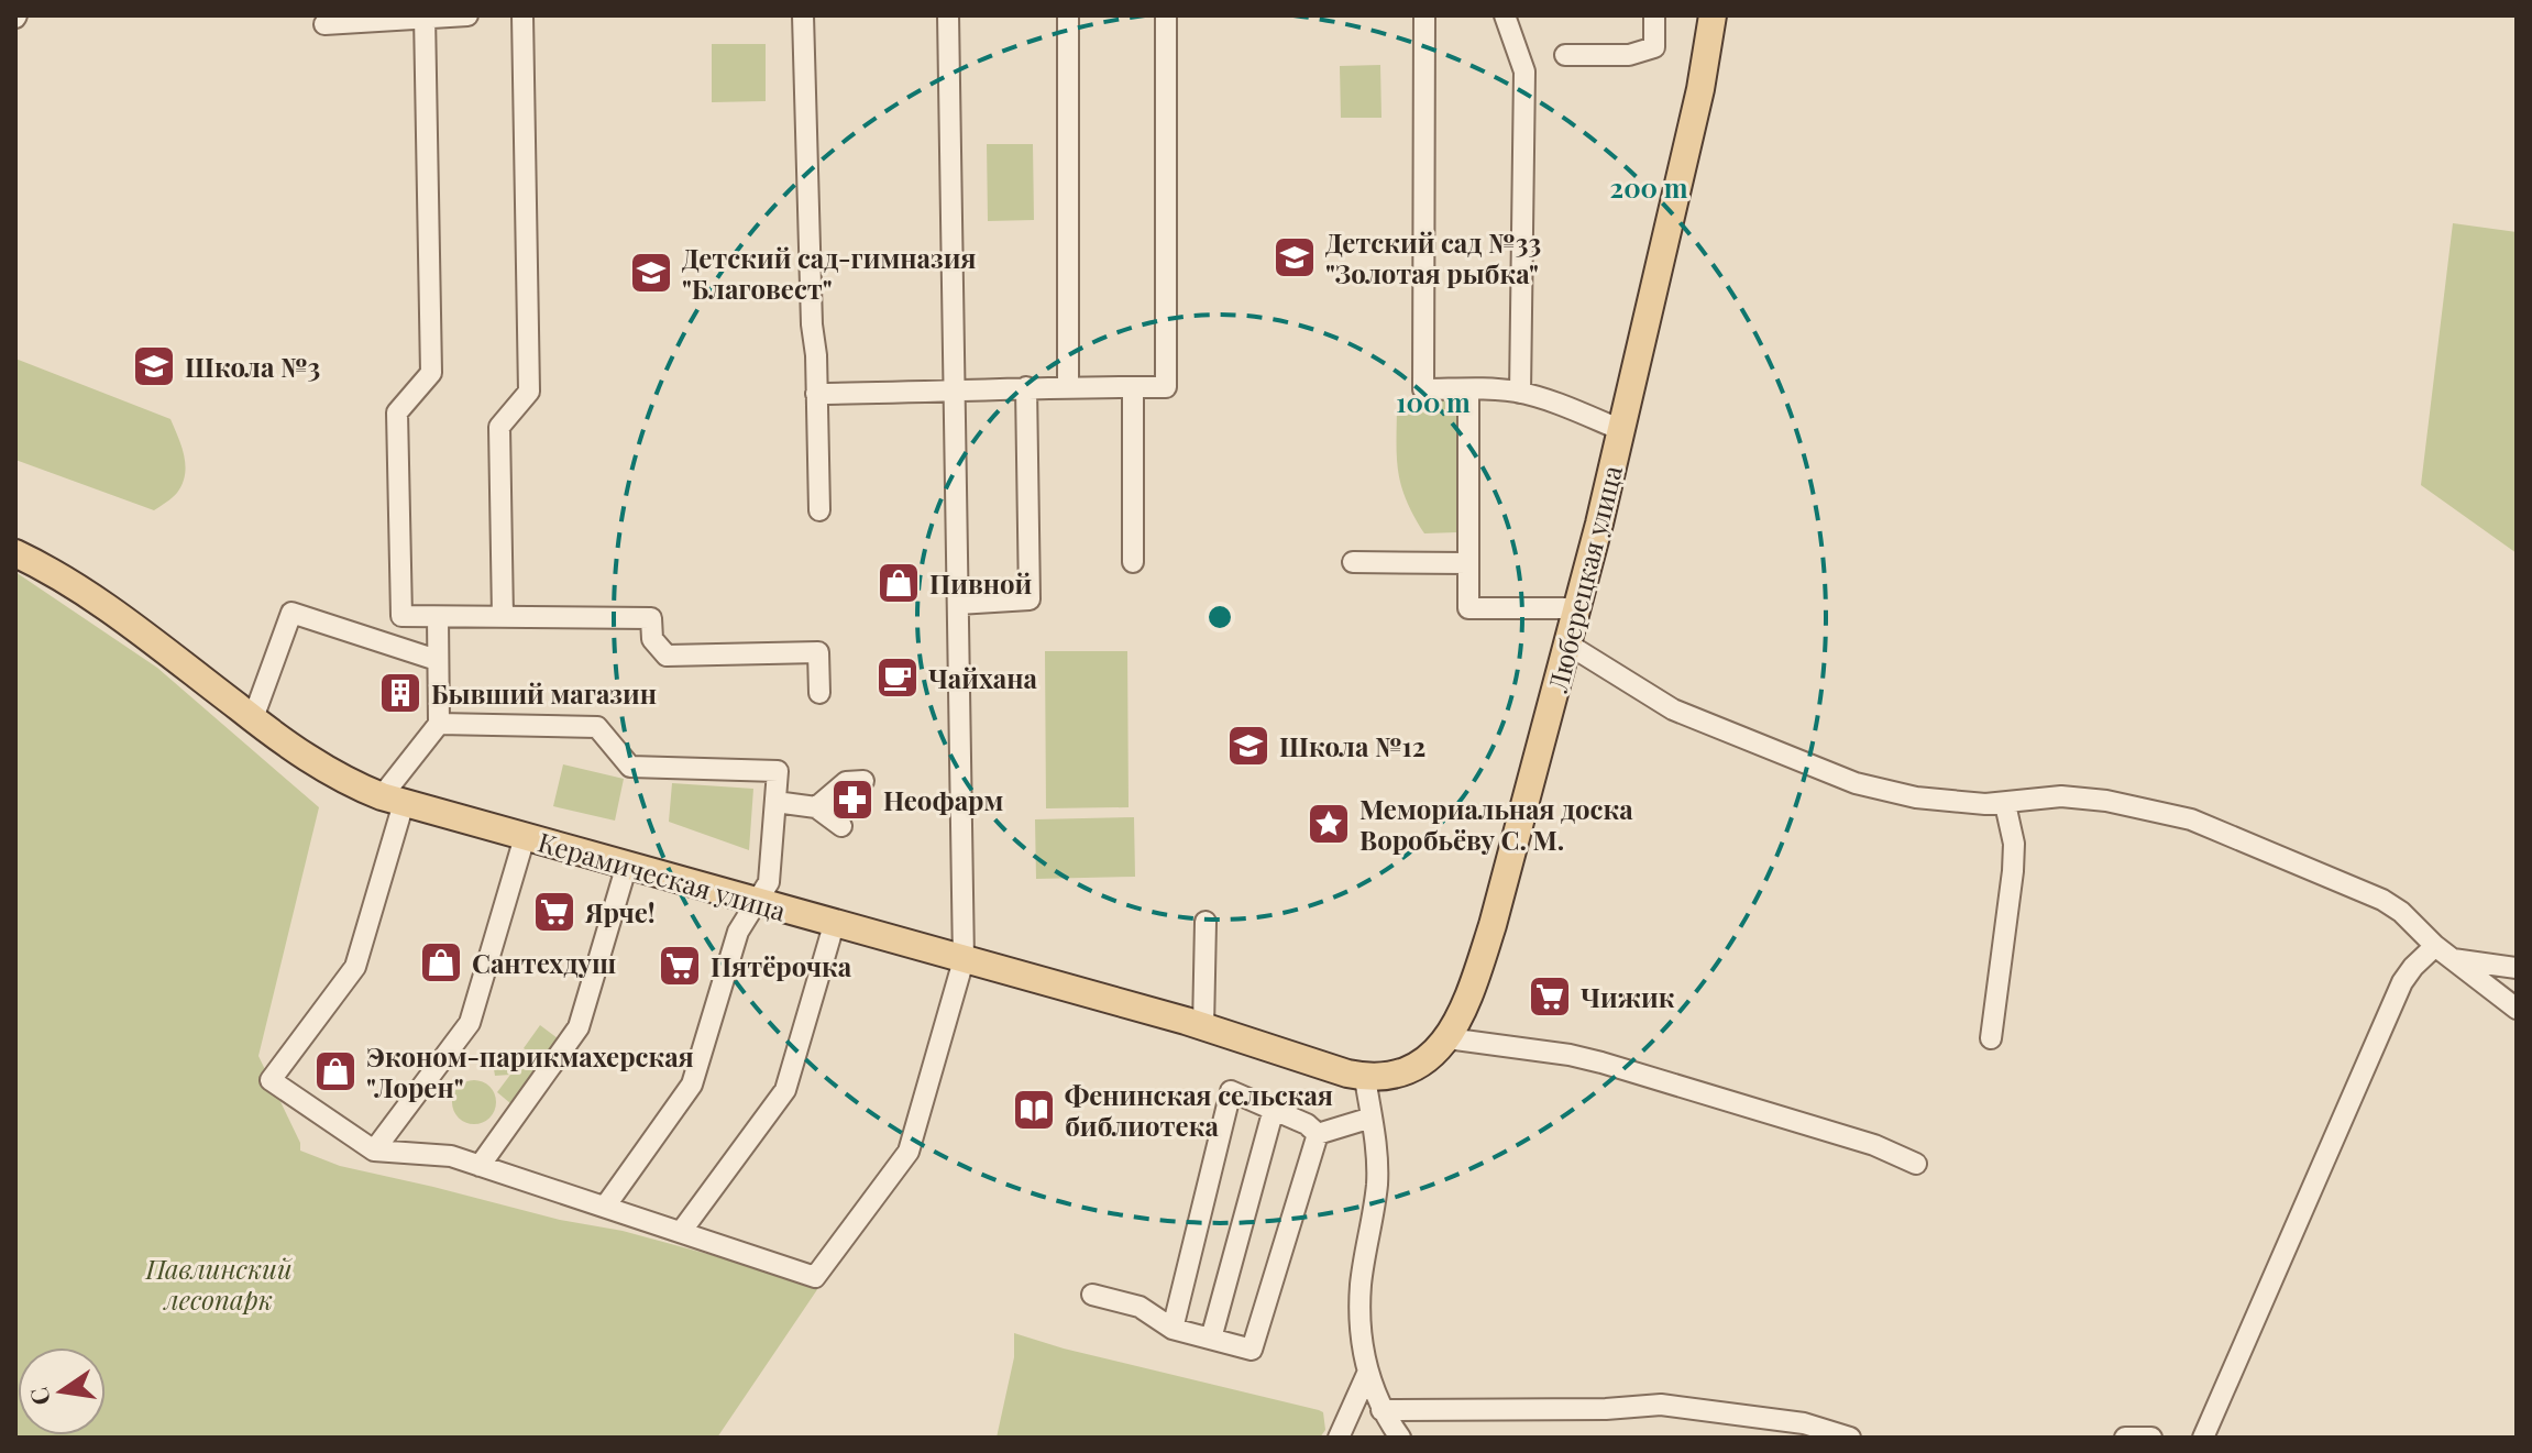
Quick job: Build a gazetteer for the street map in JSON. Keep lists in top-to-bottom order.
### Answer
{
  "streets": {
    "main road": ["Люберецкая улица", "Керамическая улица"]
  },
  "crossings": [
    ["Люберецкая улица", "Керамическая улица"]
  ],
  "parks": ["Павлинский лесопарк"],
  "places": {
    "school or university": [
      "Детский сад №33 \"Золотая рыбка\"",
      "Детский сад-гимназия \"Благовест\"",
      "Школа №3",
      "Школа №12"
    ],
    "shop": ["Пивной", "Сантехдуш", "Эконом-парикмахерская \"Лорен\""],
    "cafe": ["Чайхана"],
    "building": ["Бывший магазин"],
    "pharmacy": ["Неофарм"],
    "place": ["Мемориальная доска Воробьёву С. М."],
    "supermarket": ["Ярче!", "Пятёрочка", "Чижик"],
    "library": ["Фенинская сельская библиотека"]
  },
  "north": "left",
  "rings": ["200 m", "100 m"]
}
